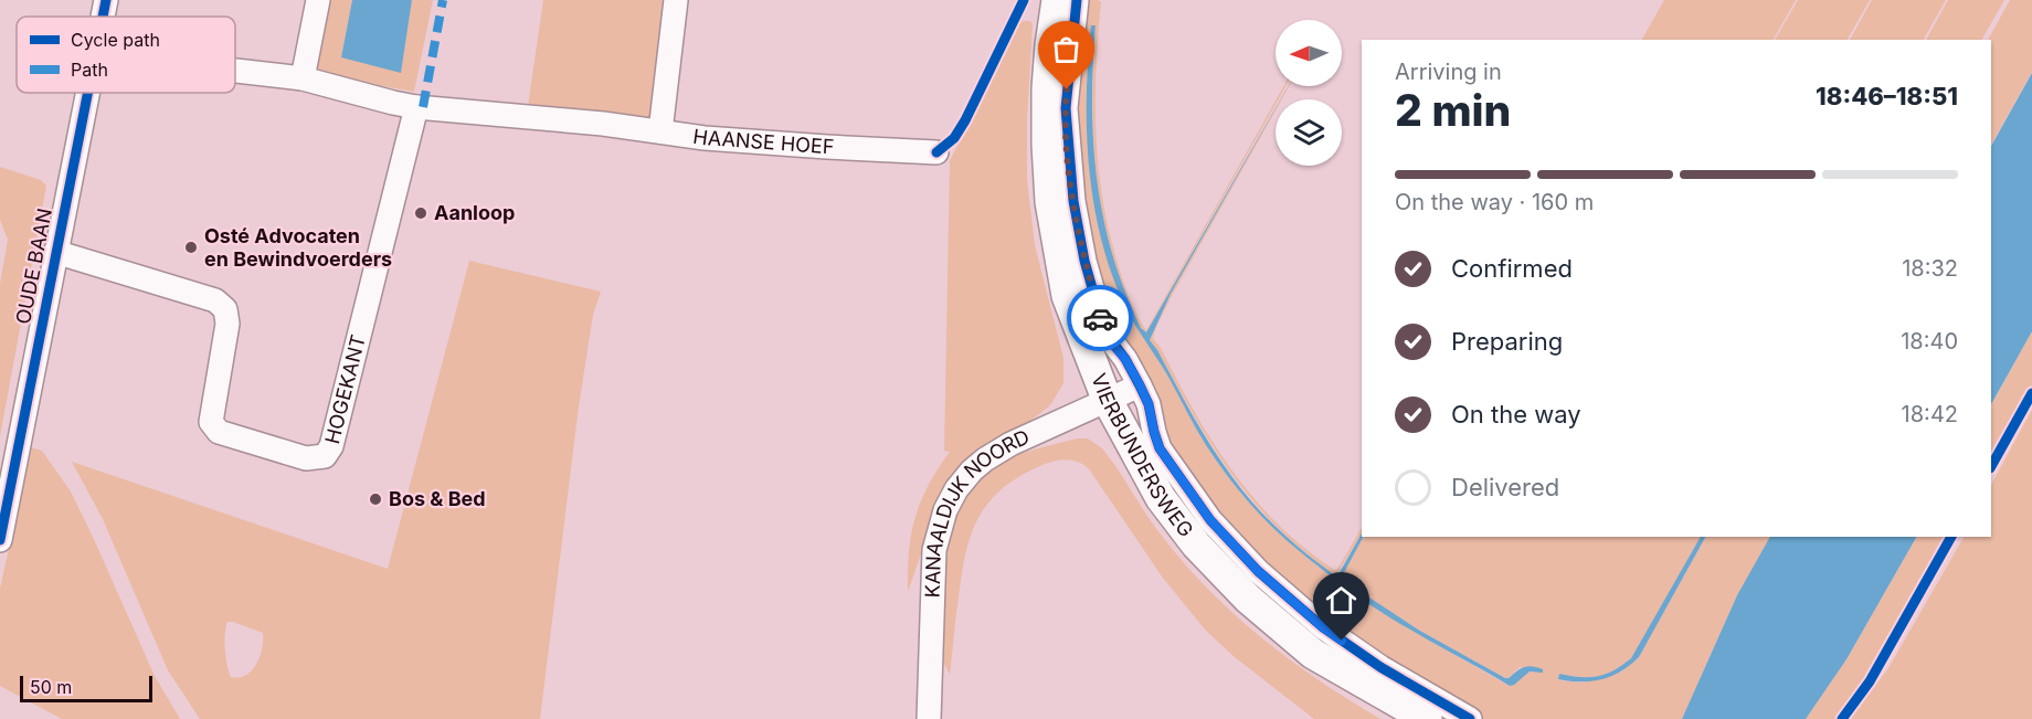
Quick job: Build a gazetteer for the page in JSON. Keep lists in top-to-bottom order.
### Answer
{
  "streets": {
    "main road": ["VIERBUNDERSWEG"],
    "street": [
      "HAANSE HOEF",
      "OUDE BAAN",
      "HOGEKANT",
      "KANAALDIJK NOORD"
    ]
  },
  "crossings": [
    ["HAANSE HOEF", "HOGEKANT"],
    ["OUDE BAAN", "HOGEKANT"],
    ["VIERBUNDERSWEG", "KANAALDIJK NOORD"]
  ],
  "places": ["Aanloop", "Osté Advocaten en Bewindvoerders", "Bos & Bed"],
  "legend": ["Cycle path", "Path"],
  "scale_bar": "50 m",
  "north": "left",
  "page": {
    "heading": ["2 min", "Arriving in", "18:46–18:51"],
    "bar": "On the way · 160 m",
    "list": [
      ["Confirmed", "18:32"],
      ["Preparing", "18:40"],
      ["On the way", "18:42"],
      "Delivered"
    ],
    "scale": "50 m"
  }
}
